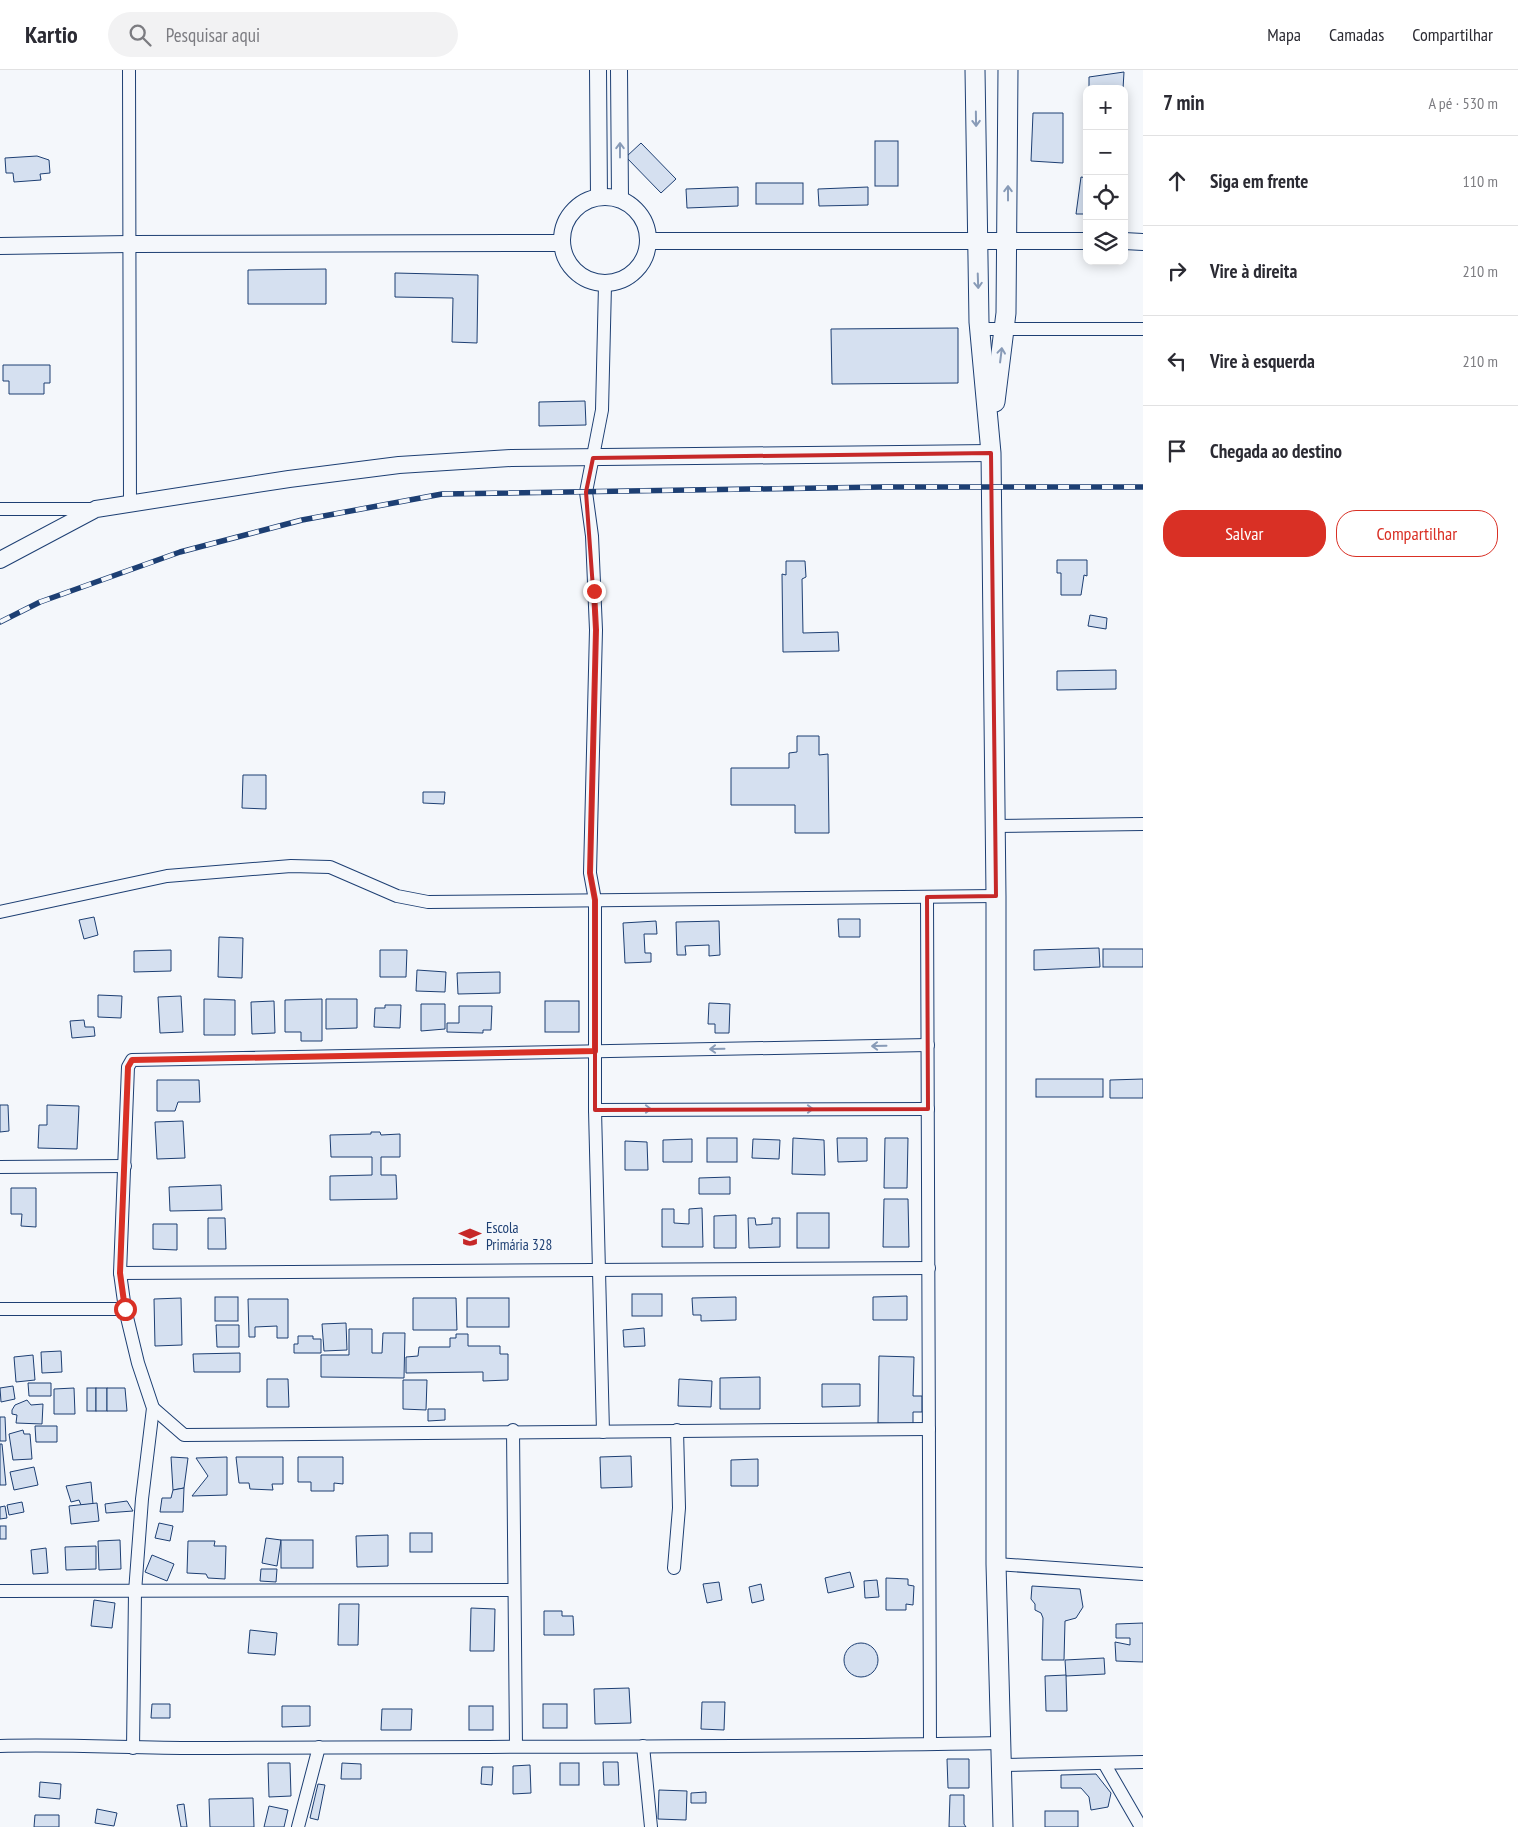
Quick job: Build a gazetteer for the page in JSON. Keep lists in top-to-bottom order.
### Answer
{
  "places": {
    "school or university": ["Escola Primária 328"]
  },
  "page": {
    "header": "Kartio",
    "search": "Pesquisar aqui",
    "nav": ["Mapa", "Camadas", "Compartilhar"],
    "heading": ["7 min", "A pé · 530 m"],
    "map_buttons": ["+", "−"],
    "list": [
      ["Siga em frente", "110 m"],
      ["Vire à direita", "210 m"],
      ["Vire à esquerda", "210 m"],
      "Chegada ao destino"
    ],
    "buttons": ["Salvar", "Compartilhar"]
  }
}
